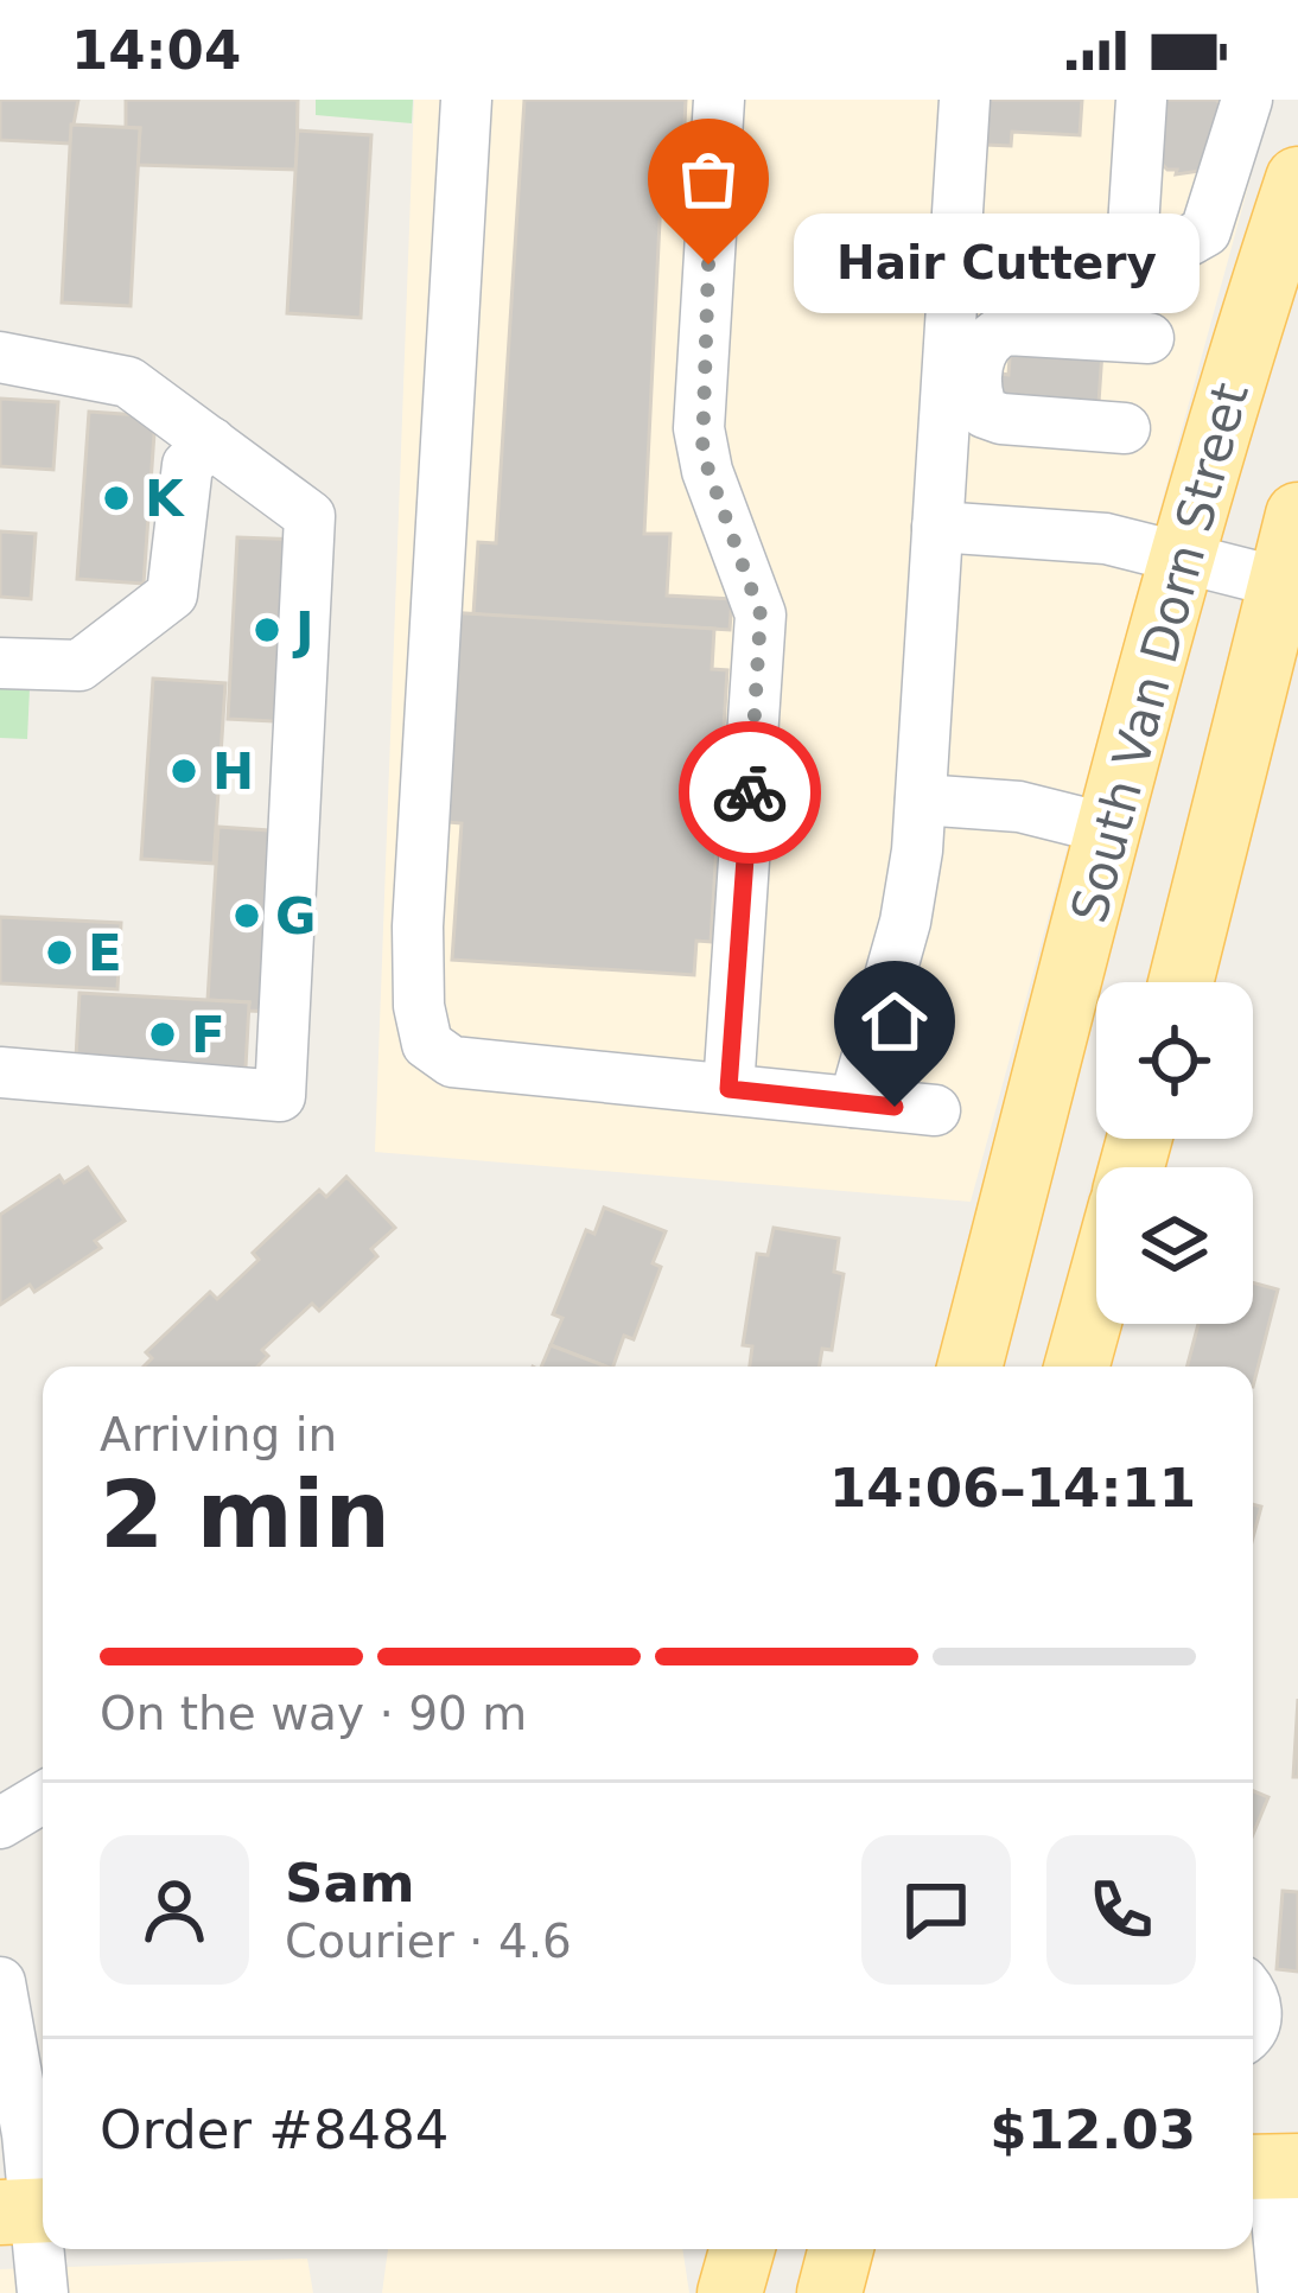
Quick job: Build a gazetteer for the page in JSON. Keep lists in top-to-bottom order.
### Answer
{
  "streets": {
    "main road": ["South Van Dorn Street"]
  },
  "places": [
    "Hair Cuttery",
    "K",
    "J",
    "H",
    "G",
    "E",
    "F"
  ],
  "page": {
    "status": "14:04",
    "bubble": "Hair Cuttery",
    "heading": ["2 min", "Arriving in", "14:06–14:11"],
    "panel": [
      "Sam",
      "Courier · 4.6",
      "Order #8484",
      "$12.03"
    ],
    "bar": "On the way · 90 m"
  }
}
